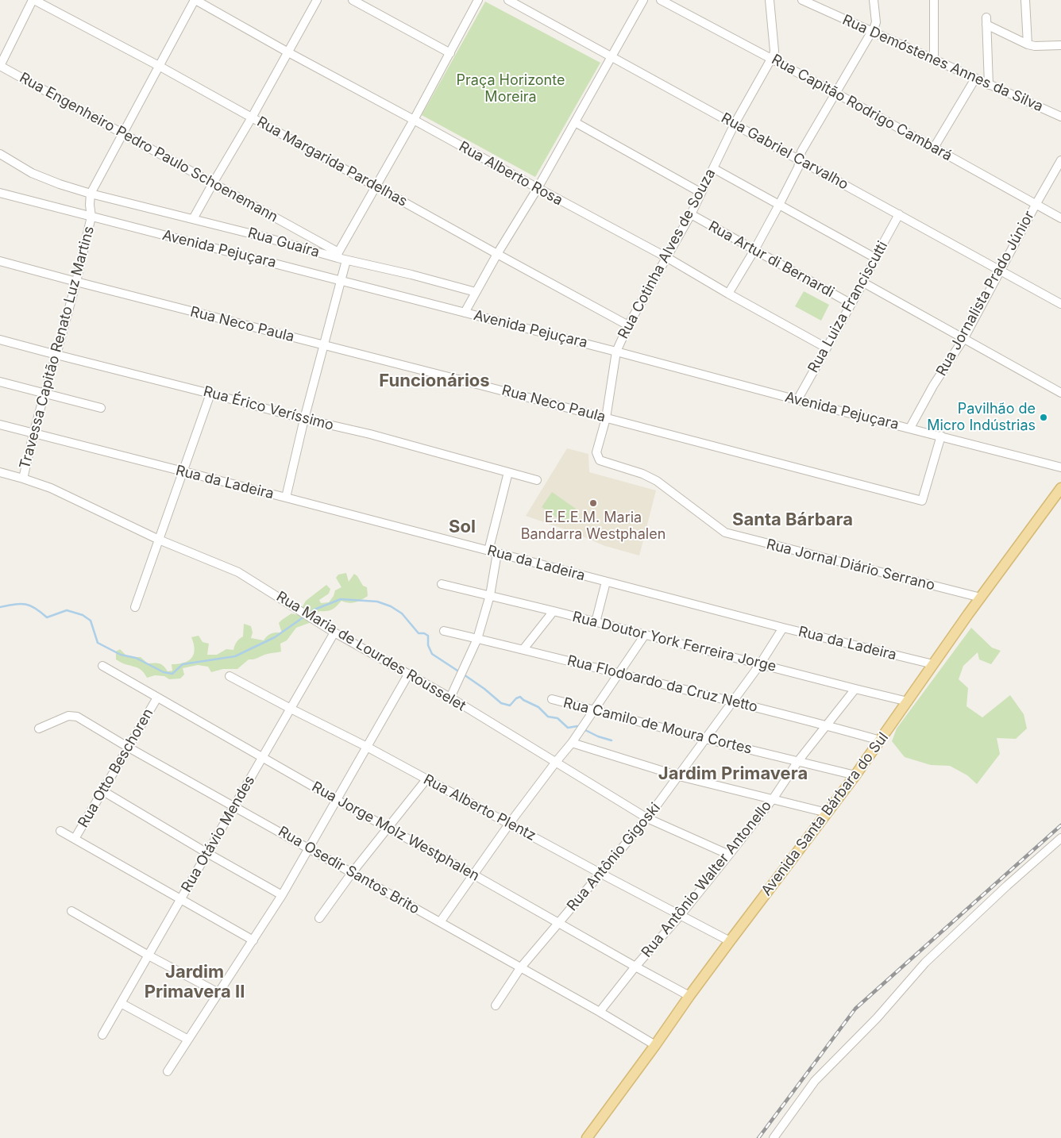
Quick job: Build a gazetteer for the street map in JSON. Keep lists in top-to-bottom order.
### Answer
{
  "streets": {
    "main road": ["Avenida Santa Bárbara do Sul"],
    "street": [
      "Rua Demóstenes Annes da Silva",
      "Rua Capitão Rodrigo Cambará",
      "Rua Engenheiro Pedro Paulo Schoenemann",
      "Rua Gabriel Carvalho",
      "Rua Margarida Pardelhas",
      "Rua Alberto Rosa",
      "Rua Guaíra",
      "Avenida Pejuçara",
      "Rua Cotinha Alves de Souza",
      "Rua Artur di Bernardi",
      "Rua Jornalista Prado Júnior",
      "Rua Luiza Franciscutti",
      "Rua Neco Paula",
      "Travessa Capitão Renato Luz Martins",
      "Rua Érico Veríssimo",
      "Rua da Ladeira",
      "Rua Jornal Diário Serrano",
      "Rua Doutor York Ferreira Jorge",
      "Rua Maria de Lourdes Rousselet",
      "Rua Flodoardo da Cruz Netto",
      "Rua Camilo de Moura Cortes",
      "Rua Otto Beschoren",
      "Rua Alberto Plentz",
      "Rua Jorge Molz Westphalen",
      "Rua Otávio Mendes",
      "Rua Antônio Gigoski",
      "Rua Osedir Santos Brito",
      "Rua Antônio Walter Antonello"
    ]
  },
  "crossings": [
    ["Rua Capitão Rodrigo Cambará", "Rua Cotinha Alves de Souza"],
    ["Rua Capitão Rodrigo Cambará", "Rua Jornalista Prado Júnior"],
    ["Rua Engenheiro Pedro Paulo Schoenemann", "Rua Guaíra"],
    ["Rua Gabriel Carvalho", "Rua Cotinha Alves de Souza"],
    ["Rua Gabriel Carvalho", "Rua Jornalista Prado Júnior"],
    ["Rua Gabriel Carvalho", "Rua Luiza Franciscutti"],
    ["Rua Margarida Pardelhas", "Rua Cotinha Alves de Souza"],
    ["Rua Alberto Rosa", "Rua Cotinha Alves de Souza"],
    ["Rua Alberto Rosa", "Rua Luiza Franciscutti"],
    ["Rua Guaíra", "Travessa Capitão Renato Luz Martins"],
    ["Avenida Pejuçara", "Rua Cotinha Alves de Souza"],
    ["Avenida Pejuçara", "Rua Jornalista Prado Júnior"],
    ["Avenida Pejuçara", "Rua Luiza Franciscutti"],
    ["Avenida Pejuçara", "Rua Neco Paula"],
    ["Avenida Pejuçara", "Travessa Capitão Renato Luz Martins"],
    ["Rua Cotinha Alves de Souza", "Rua Artur di Bernardi"],
    ["Rua Cotinha Alves de Souza", "Rua Neco Paula"],
    ["Rua Cotinha Alves de Souza", "Rua Jornal Diário Serrano"],
    ["Rua Artur di Bernardi", "Rua Luiza Franciscutti"],
    ["Rua Neco Paula", "Travessa Capitão Renato Luz Martins"],
    ["Travessa Capitão Renato Luz Martins", "Rua Érico Veríssimo"],
    ["Travessa Capitão Renato Luz Martins", "Rua da Ladeira"],
    ["Travessa Capitão Renato Luz Martins", "Rua Maria de Lourdes Rousselet"],
    ["Rua da Ladeira", "Avenida Santa Bárbara do Sul"],
    ["Rua da Ladeira", "Rua Antônio Gigoski"],
    ["Rua Jornal Diário Serrano", "Avenida Santa Bárbara do Sul"],
    ["Rua Doutor York Ferreira Jorge", "Avenida Santa Bárbara do Sul"],
    ["Rua Doutor York Ferreira Jorge", "Rua Antônio Gigoski"],
    ["Rua Doutor York Ferreira Jorge", "Rua Antônio Walter Antonello"],
    ["Rua Maria de Lourdes Rousselet", "Rua Otávio Mendes"],
    ["Rua Maria de Lourdes Rousselet", "Rua Antônio Gigoski"],
    ["Rua Maria de Lourdes Rousselet", "Rua Antônio Walter Antonello"],
    ["Rua Flodoardo da Cruz Netto", "Avenida Santa Bárbara do Sul"],
    ["Rua Flodoardo da Cruz Netto", "Rua Antônio Gigoski"],
    ["Rua Flodoardo da Cruz Netto", "Rua Antônio Walter Antonello"],
    ["Rua Camilo de Moura Cortes", "Avenida Santa Bárbara do Sul"],
    ["Rua Camilo de Moura Cortes", "Rua Antônio Gigoski"],
    ["Rua Camilo de Moura Cortes", "Rua Antônio Walter Antonello"],
    ["Rua Otto Beschoren", "Rua Jorge Molz Westphalen"],
    ["Rua Otto Beschoren", "Rua Osedir Santos Brito"],
    ["Rua Alberto Plentz", "Avenida Santa Bárbara do Sul"],
    ["Rua Alberto Plentz", "Rua Otávio Mendes"],
    ["Rua Alberto Plentz", "Rua Antônio Gigoski"],
    ["Rua Alberto Plentz", "Rua Antônio Walter Antonello"],
    ["Avenida Santa Bárbara do Sul", "Rua Jorge Molz Westphalen"],
    ["Avenida Santa Bárbara do Sul", "Rua Osedir Santos Brito"],
    ["Rua Jorge Molz Westphalen", "Rua Otávio Mendes"],
    ["Rua Jorge Molz Westphalen", "Rua Antônio Gigoski"],
    ["Rua Jorge Molz Westphalen", "Rua Antônio Walter Antonello"],
    ["Rua Otávio Mendes", "Rua Osedir Santos Brito"],
    ["Rua Antônio Gigoski", "Rua Osedir Santos Brito"],
    ["Rua Osedir Santos Brito", "Rua Antônio Walter Antonello"]
  ],
  "districts": [
    "Funcionários",
    "Santa Bárbara",
    "Sol",
    "Jardim Primavera",
    "Jardim Primavera II"
  ],
  "parks": ["Praça Horizonte Moreira"],
  "places": ["Pavilhão de Micro Indústrias", "E.E.E.M. Maria Bandarra Westphalen"]
}
